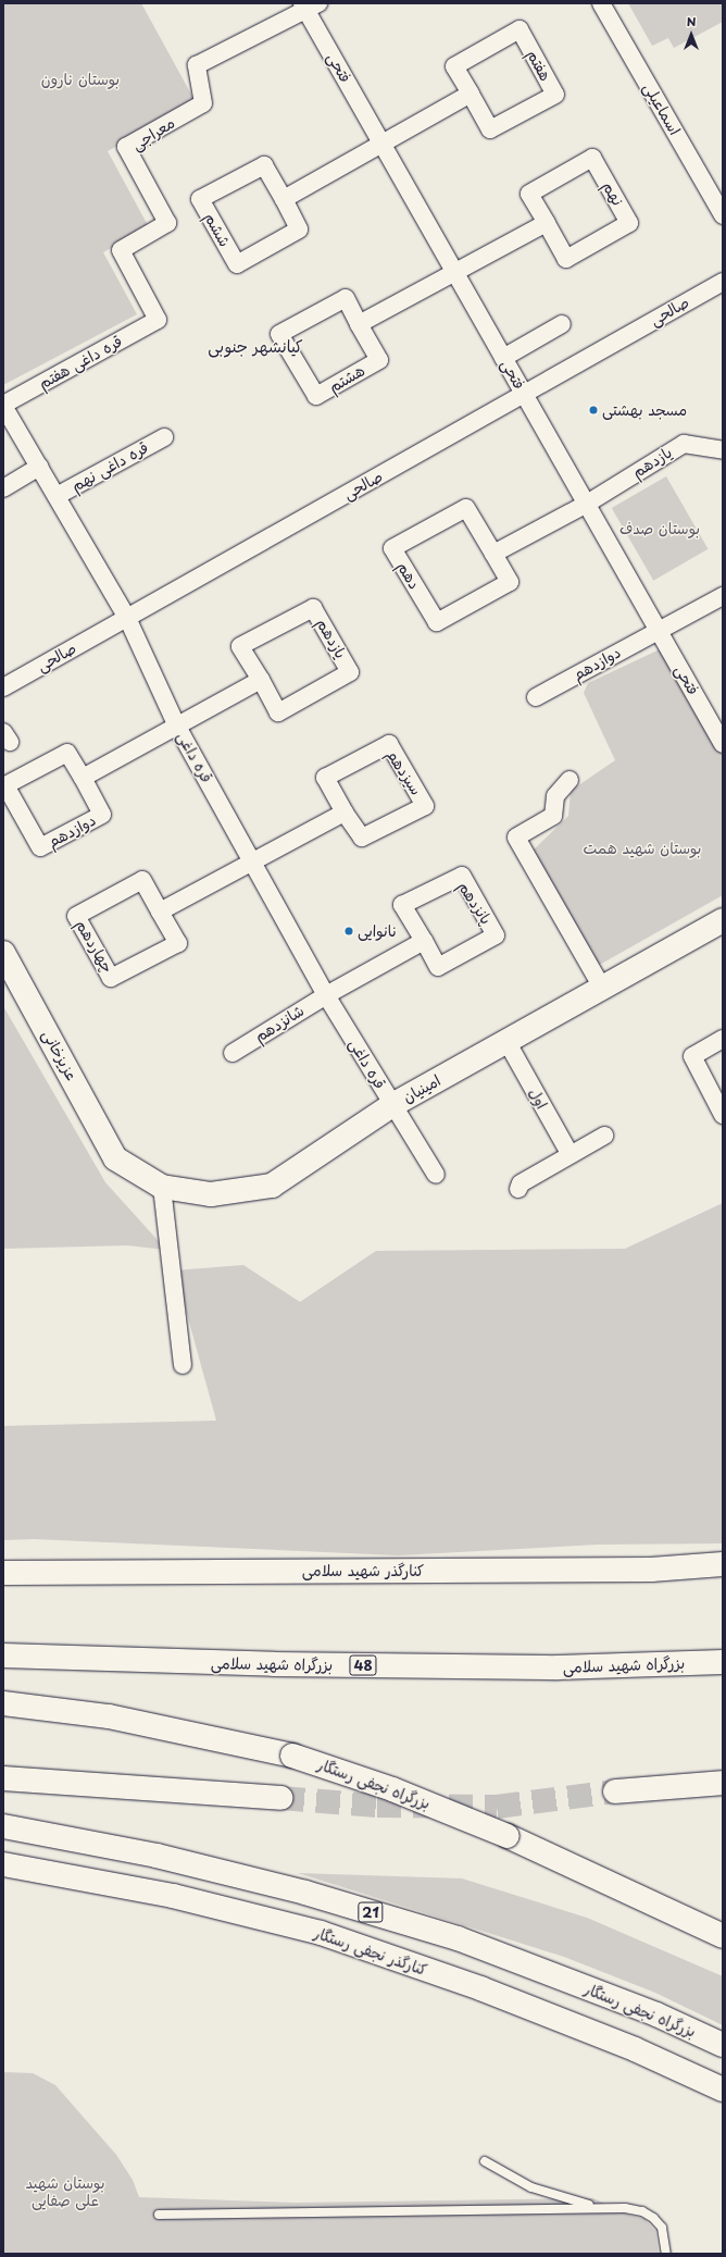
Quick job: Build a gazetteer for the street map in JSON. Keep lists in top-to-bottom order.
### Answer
{
  "streets": {
    "main road": [
      "عزیزخانی",
      "امینیان",
      "کنارگذر شهید سلامی",
      "بزرگراه شهید سلامی",
      "48",
      "بزرگراه نجفی رستگار",
      "21",
      "کنارگذر نجفی رستگار"
    ],
    "street": [
      "هفتم",
      "فتحی",
      "اسماعیلی",
      "معراجی",
      "نهم",
      "ششم",
      "صالحی",
      "قره داغی هفتم",
      "هشتم",
      "یازدهم",
      "قره داغی نهم",
      "دهم",
      "دوازدهم",
      "قره داغی",
      "سیزدهم",
      "پانزدهم",
      "چهاردهم",
      "شانزدهم",
      "اول"
    ]
  },
  "crossings": [
    ["فتحی", "معراجی"],
    ["فتحی", "صالحی"],
    ["فتحی", "یازدهم"],
    ["فتحی", "دوازدهم"],
    ["معراجی", "قره داغی هفتم"],
    ["صالحی", "قره داغی"],
    ["قره داغی هفتم", "قره داغی"],
    ["قره داغی نهم", "قره داغی"],
    ["قره داغی", "شانزدهم"],
    ["قره داغی", "امینیان"],
    ["عزیزخانی", "امینیان"],
    ["امینیان", "اول"]
  ],
  "districts": ["کیانشهر جنوبی"],
  "parks": [
    "بوستان نارون",
    "بوستان صدف",
    "بوستان شهید همت",
    "بوستان شهید علی صفایی"
  ],
  "places": ["مسجد بهشتی", "نانوایی"],
  "north": "top"
}
